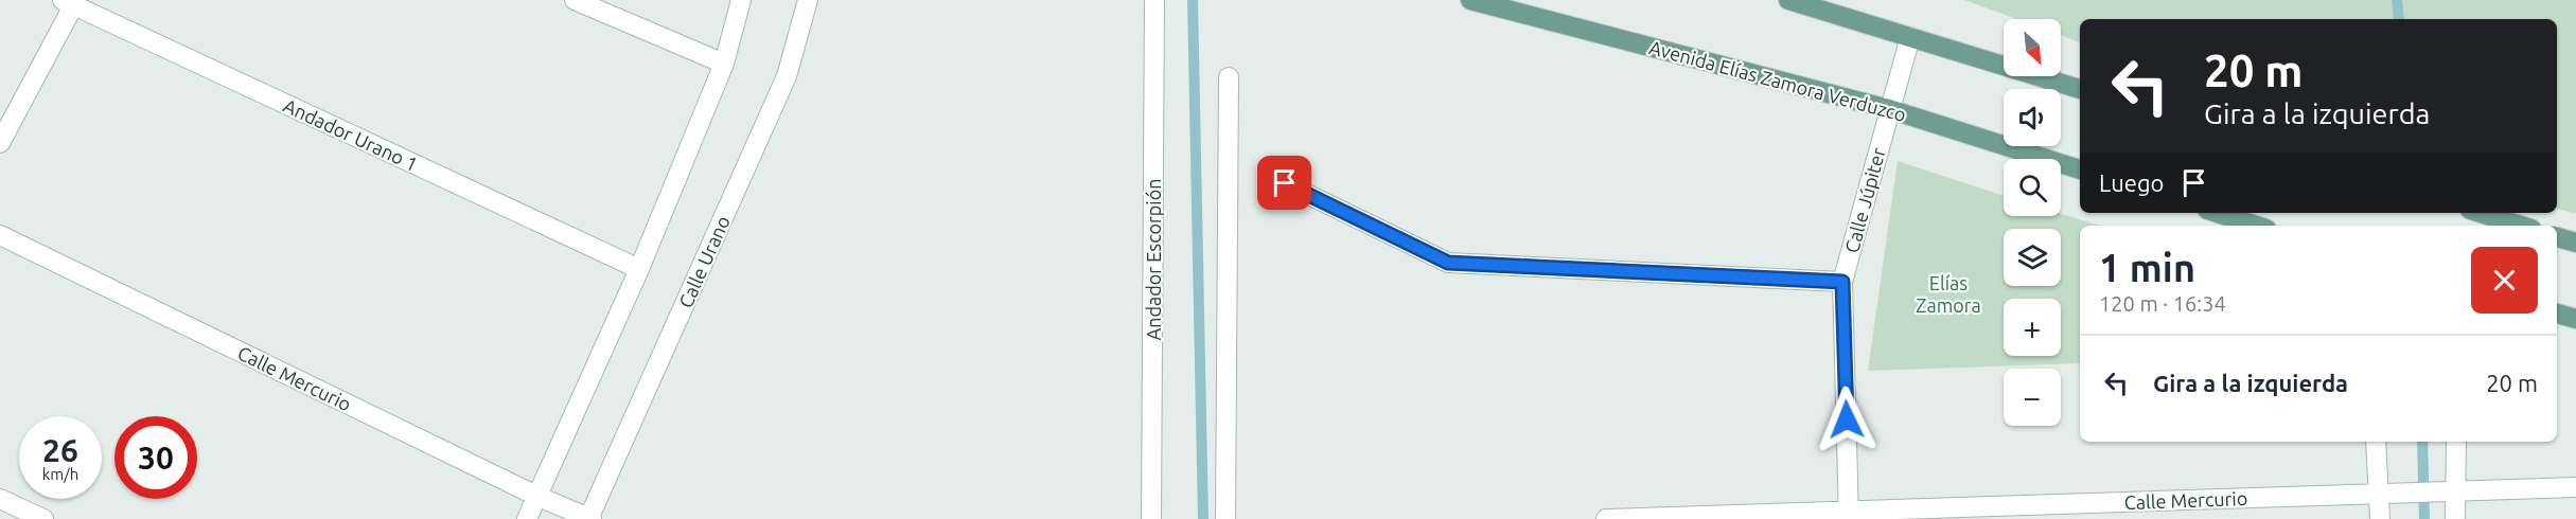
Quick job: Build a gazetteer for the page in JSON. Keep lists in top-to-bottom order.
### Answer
{
  "streets": {
    "main road": ["Avenida Elías Zamora Verduzco"],
    "street": [
      "Andador Urano 1",
      "Calle Júpiter",
      "Andador Escorpión",
      "Calle Urano",
      "Calle Mercurio"
    ]
  },
  "crossings": [
    ["Avenida Elías Zamora Verduzco", "Calle Júpiter"],
    ["Calle Júpiter", "Calle Mercurio"],
    ["Calle Urano", "Calle Mercurio"]
  ],
  "parks": ["Elías Zamora"],
  "north": "bottom right",
  "page": {
    "map_buttons": ["+", "−"],
    "turn": ["20 m", "Gira a la izquierda"],
    "then": "Luego",
    "heading": ["1 min", "120 m · 16:34"],
    "list": [
      {
        "name": "Gira a la izquierda",
        "value": "20 m"
      }
    ],
    "speed": "26 km/h",
    "limit": "30"
  }
}
